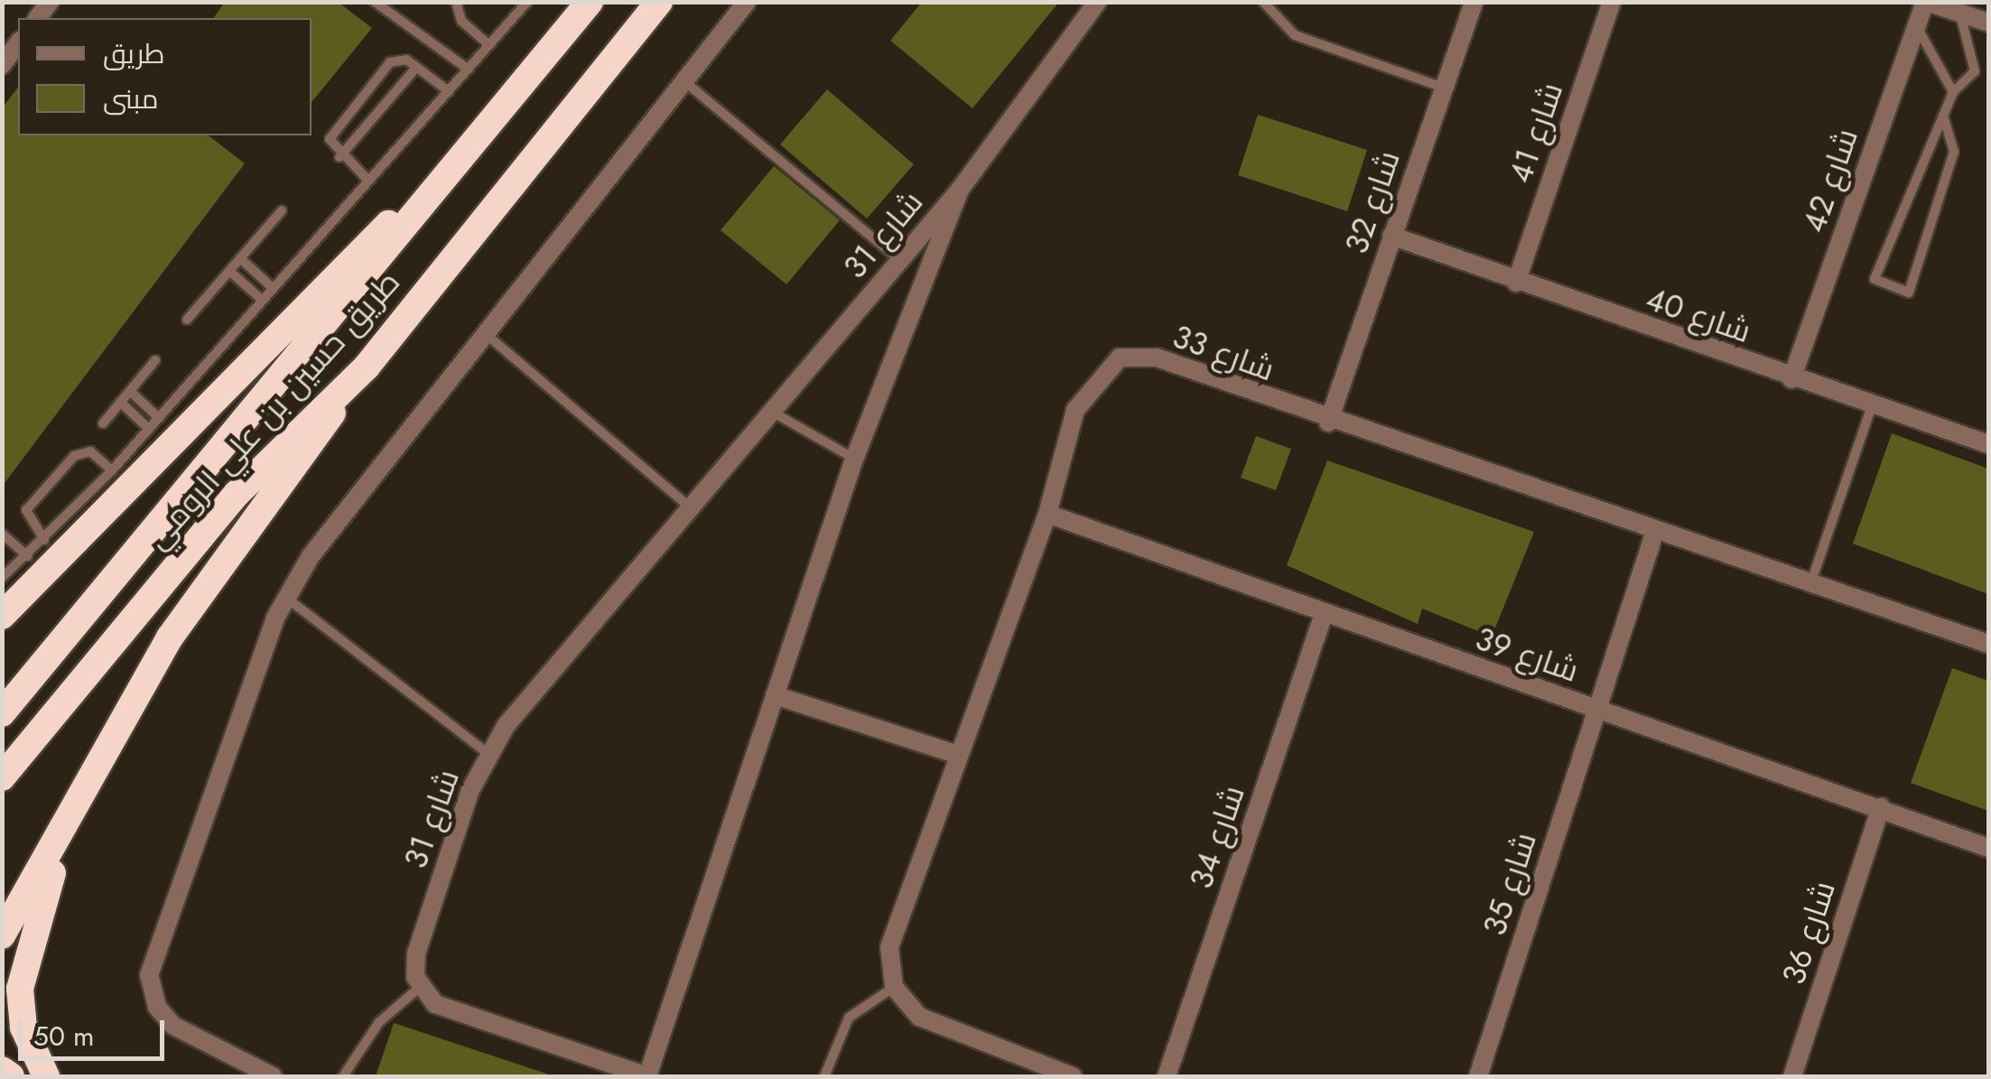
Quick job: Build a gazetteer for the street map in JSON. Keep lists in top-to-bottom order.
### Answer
{
  "streets": {
    "highway": ["طريق حسين بن علي الرومي"],
    "street": [
      "شارع 41",
      "شارع 42",
      "32 شارع",
      "شارع 31",
      "شارع 40",
      "شارع 33",
      "شارع 39",
      "شارع 34",
      "شارع 35",
      "شارع 36"
    ]
  },
  "crossings": [
    ["شارع 41", "شارع 40"],
    ["شارع 42", "شارع 40"],
    ["32 شارع", "شارع 40"],
    ["32 شارع", "شارع 33"],
    ["شارع 33", "شارع 39"],
    ["شارع 33", "شارع 35"],
    ["شارع 39", "شارع 34"],
    ["شارع 39", "شارع 35"],
    ["شارع 39", "شارع 36"]
  ],
  "legend": ["طريق", "مبنى"],
  "scale_bar": "50 m"
}
